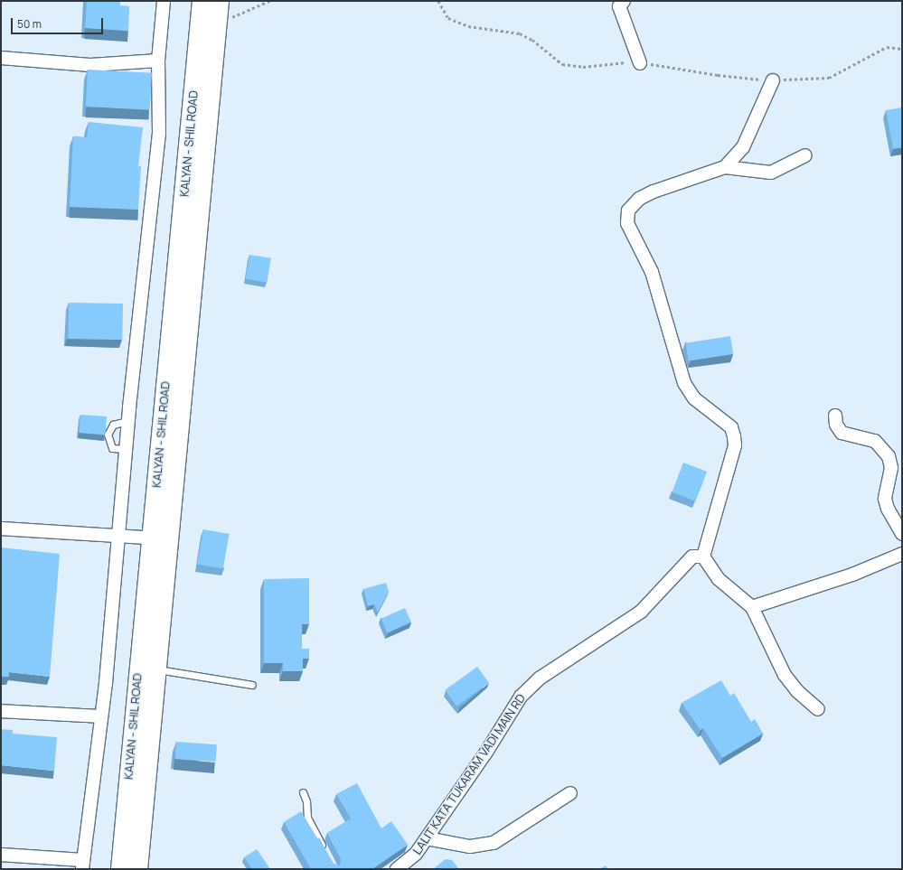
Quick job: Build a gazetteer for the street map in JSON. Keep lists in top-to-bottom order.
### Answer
{
  "streets": {
    "main road": ["KALYAN - SHIL ROAD"],
    "street": ["LALIT KATA TUKARAM VADI MAIN RD"]
  },
  "scale_bar": "50 m"
}
